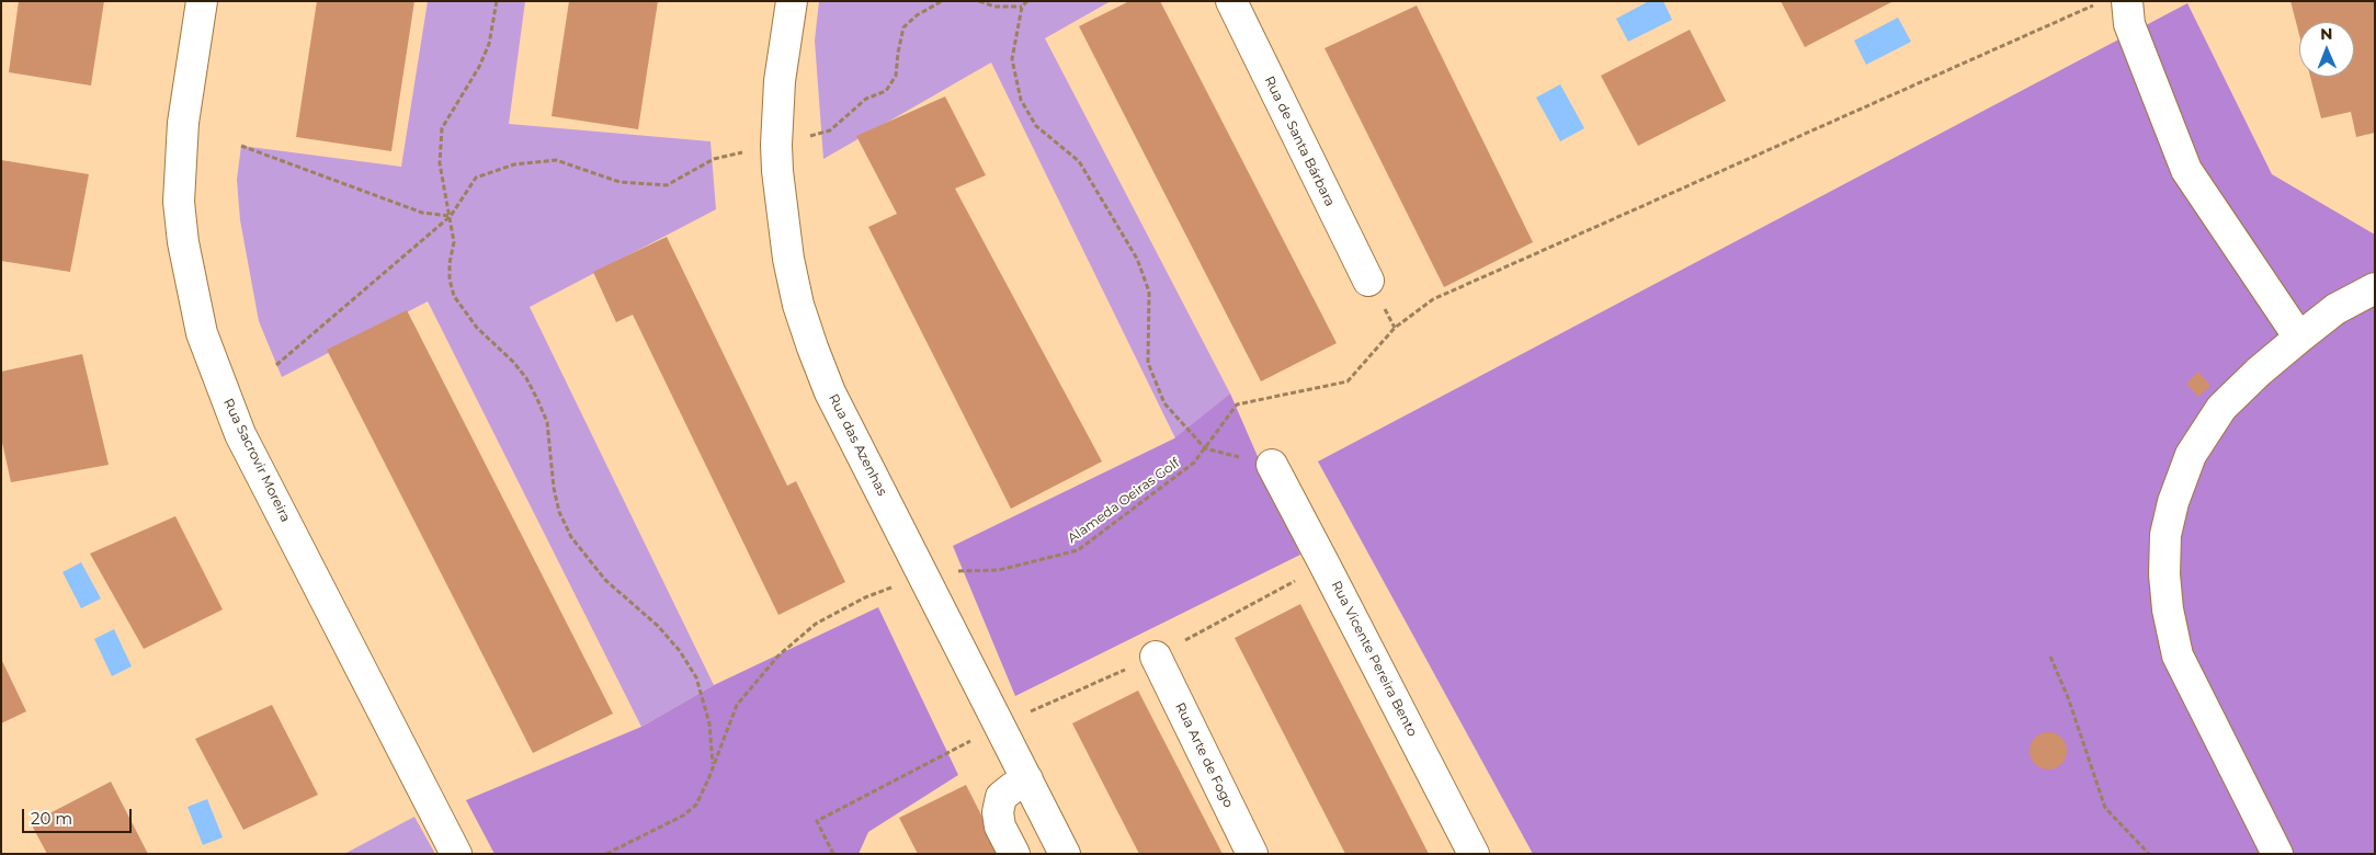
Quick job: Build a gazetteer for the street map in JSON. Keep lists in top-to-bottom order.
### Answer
{
  "streets": {
    "street": [
      "Rua de Santa Bárbara",
      "Rua das Azenhas",
      "Rua Sacrovir Moreira",
      "Rua Vicente Pereira Bento",
      "Rua Arte de Fogo"
    ],
    "path": ["Alameda Oeiras Golf"]
  },
  "crossings": [
    ["Rua das Azenhas", "Alameda Oeiras Golf"]
  ],
  "scale_bar": "20 m",
  "north": "top"
}
